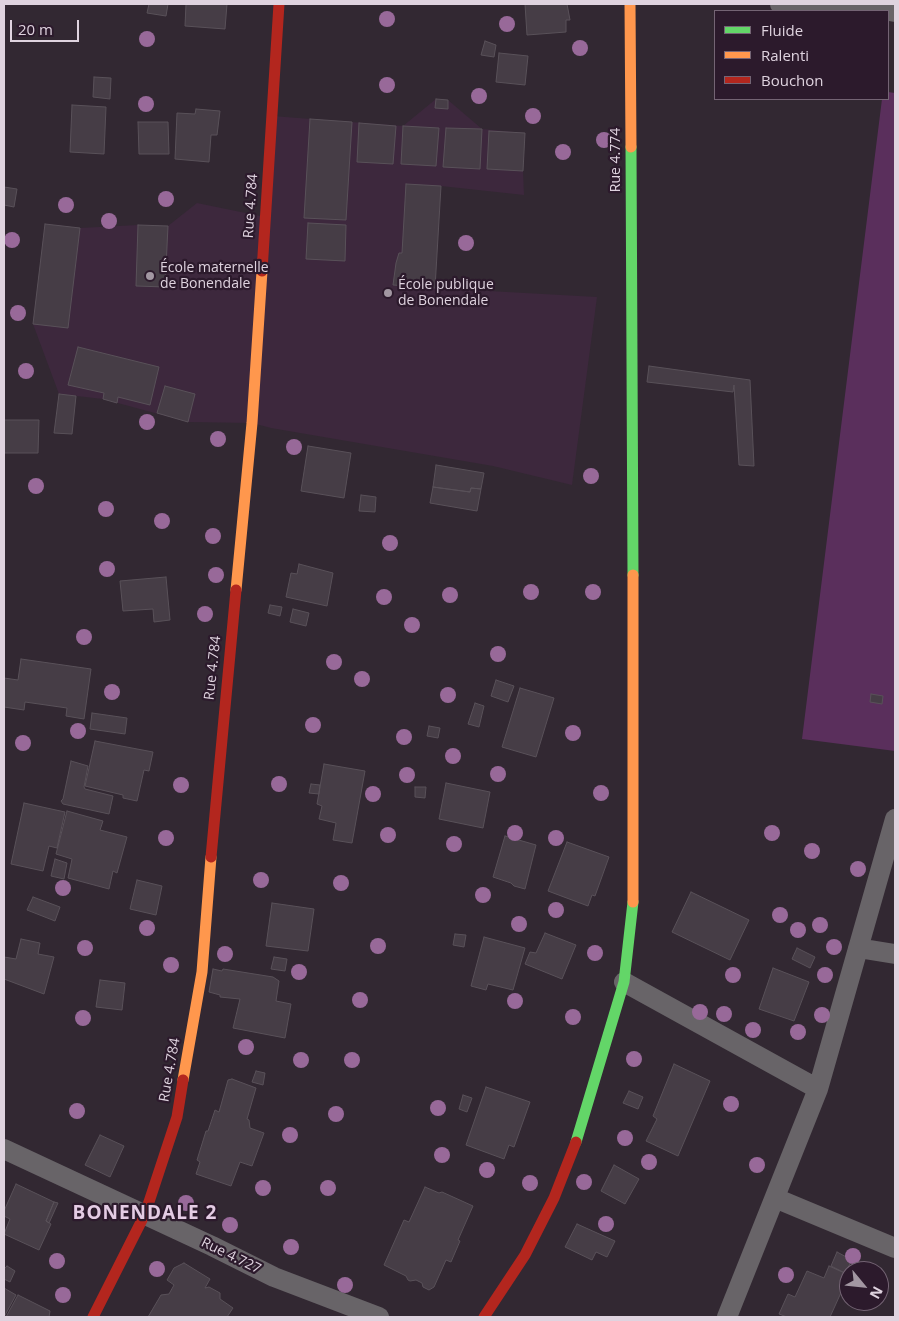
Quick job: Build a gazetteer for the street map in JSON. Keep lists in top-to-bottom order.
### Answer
{
  "streets": {
    "street": ["Rue 4.774", "Rue 4.784", "Rue 4.727"]
  },
  "crossings": [
    ["Rue 4.784", "Rue 4.727"]
  ],
  "districts": ["BONENDALE 2"],
  "places": ["École maternelle de Bonendale", "École publique de Bonendale"],
  "legend": ["Fluide", "Ralenti", "Bouchon"],
  "scale_bar": "20 m",
  "north": "bottom right"
}
